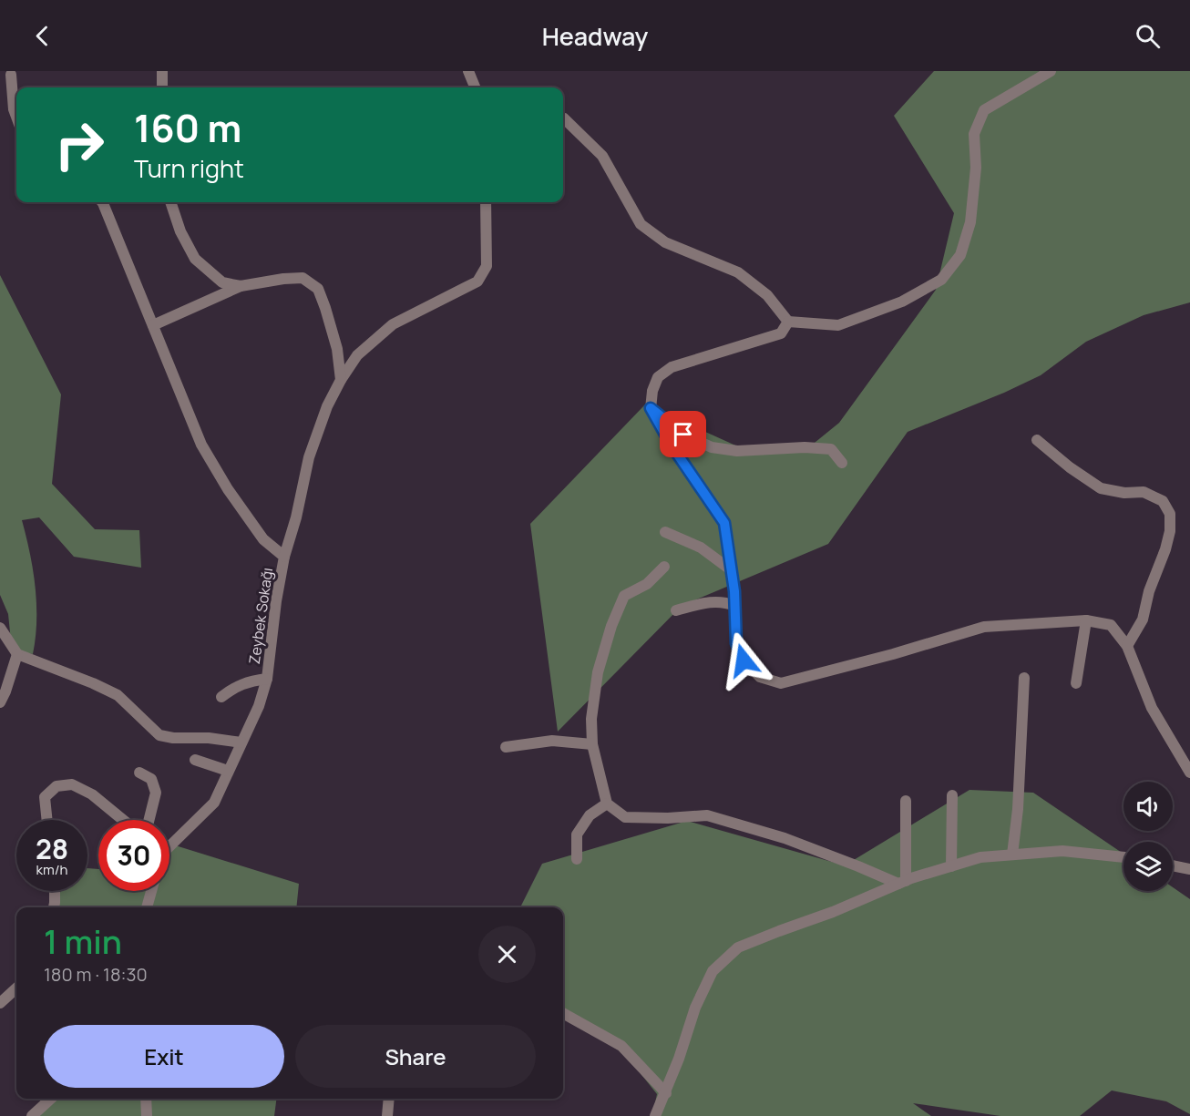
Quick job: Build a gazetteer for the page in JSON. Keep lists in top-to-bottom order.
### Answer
{
  "streets": {
    "street": ["Zeybek Sokağı"]
  },
  "page": {
    "header": "Headway",
    "turn": ["160 m", "Turn right"],
    "speed": "28 km/h",
    "limit": "30",
    "heading": ["1 min", "180 m · 18:30"],
    "buttons": ["Exit", "Share"]
  }
}
